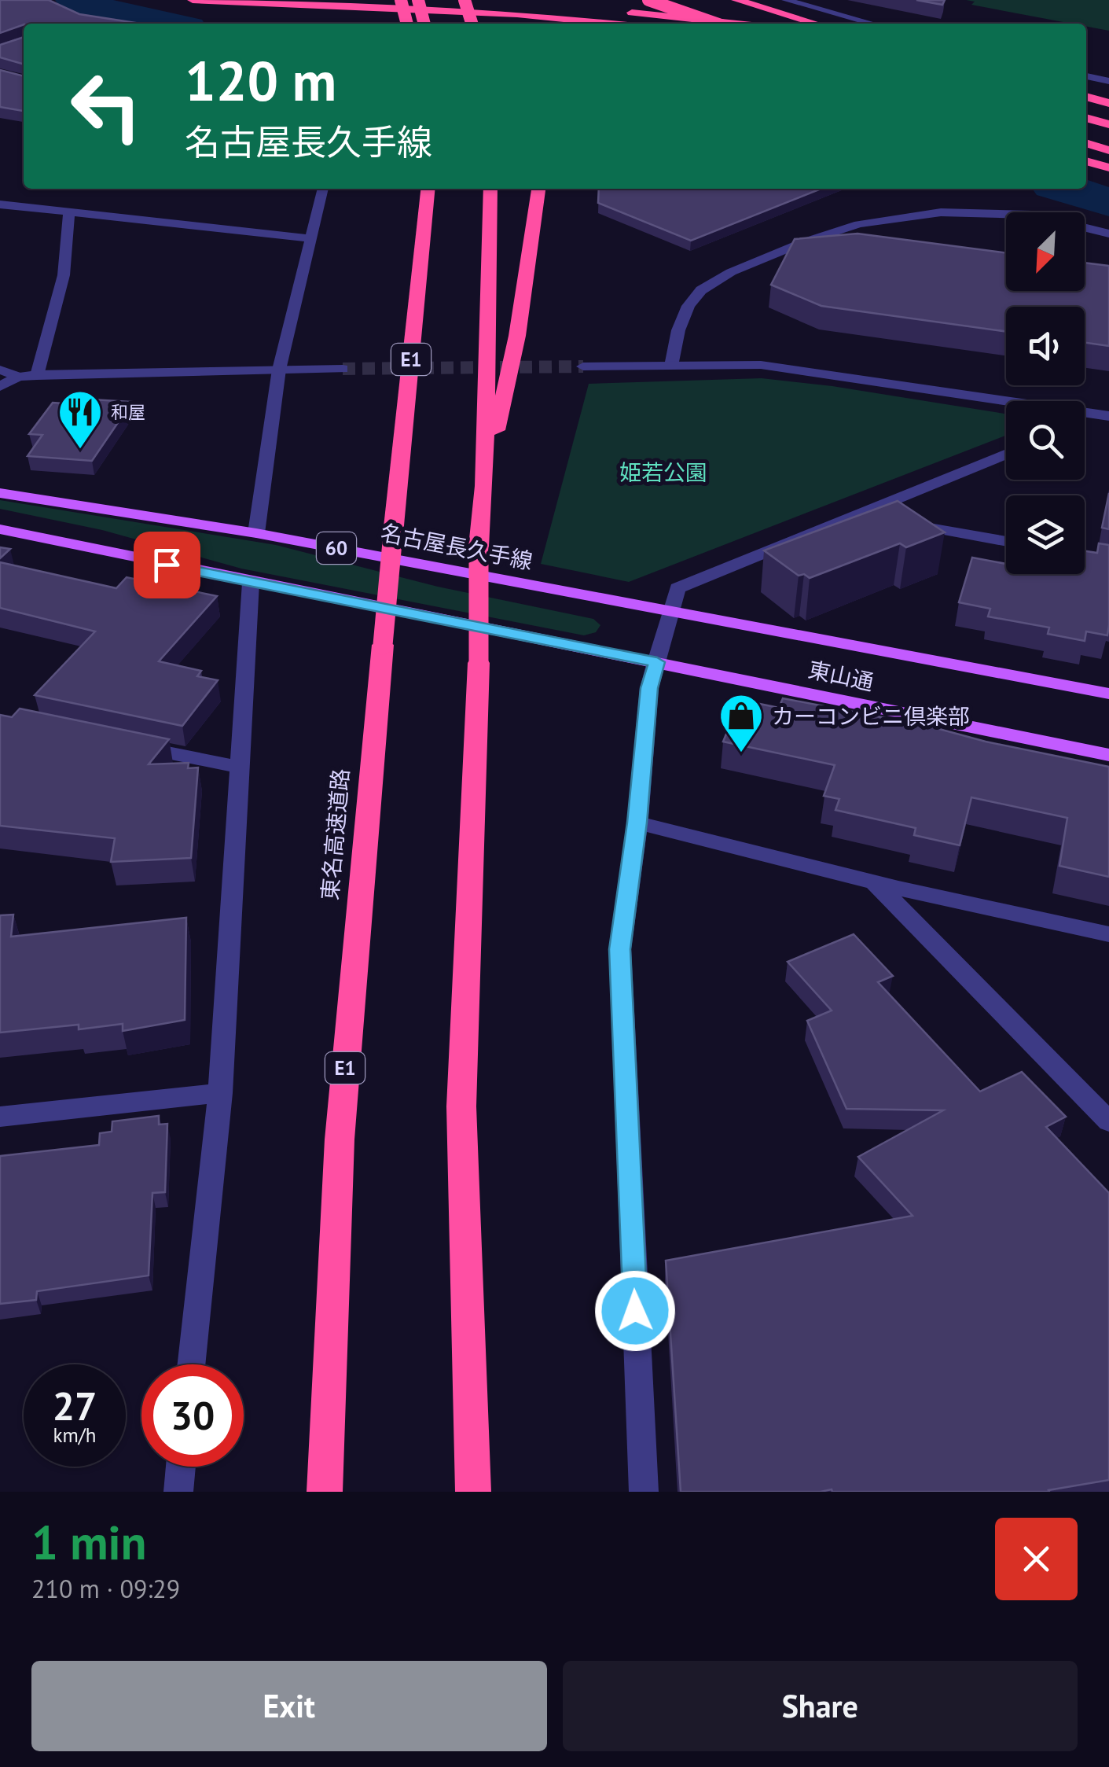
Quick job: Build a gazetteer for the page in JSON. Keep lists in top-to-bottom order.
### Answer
{
  "streets": {
    "highway": ["E1", "東名高速道路"],
    "main road": ["名古屋長久手線", "60", "東山通"]
  },
  "crossings": [
    ["名古屋長久手線", "東山通"],
    ["60", "東山通"]
  ],
  "parks": ["姫若公園"],
  "places": {
    "restaurant": ["和屋"],
    "shop": ["カーコンビニ倶楽部"]
  },
  "north": "bottom left",
  "page": {
    "turn": ["120 m", "名古屋長久手線"],
    "speed": "27 km/h",
    "limit": "30",
    "heading": ["1 min", "210 m · 09:29"],
    "buttons": ["Exit", "Share"]
  }
}
